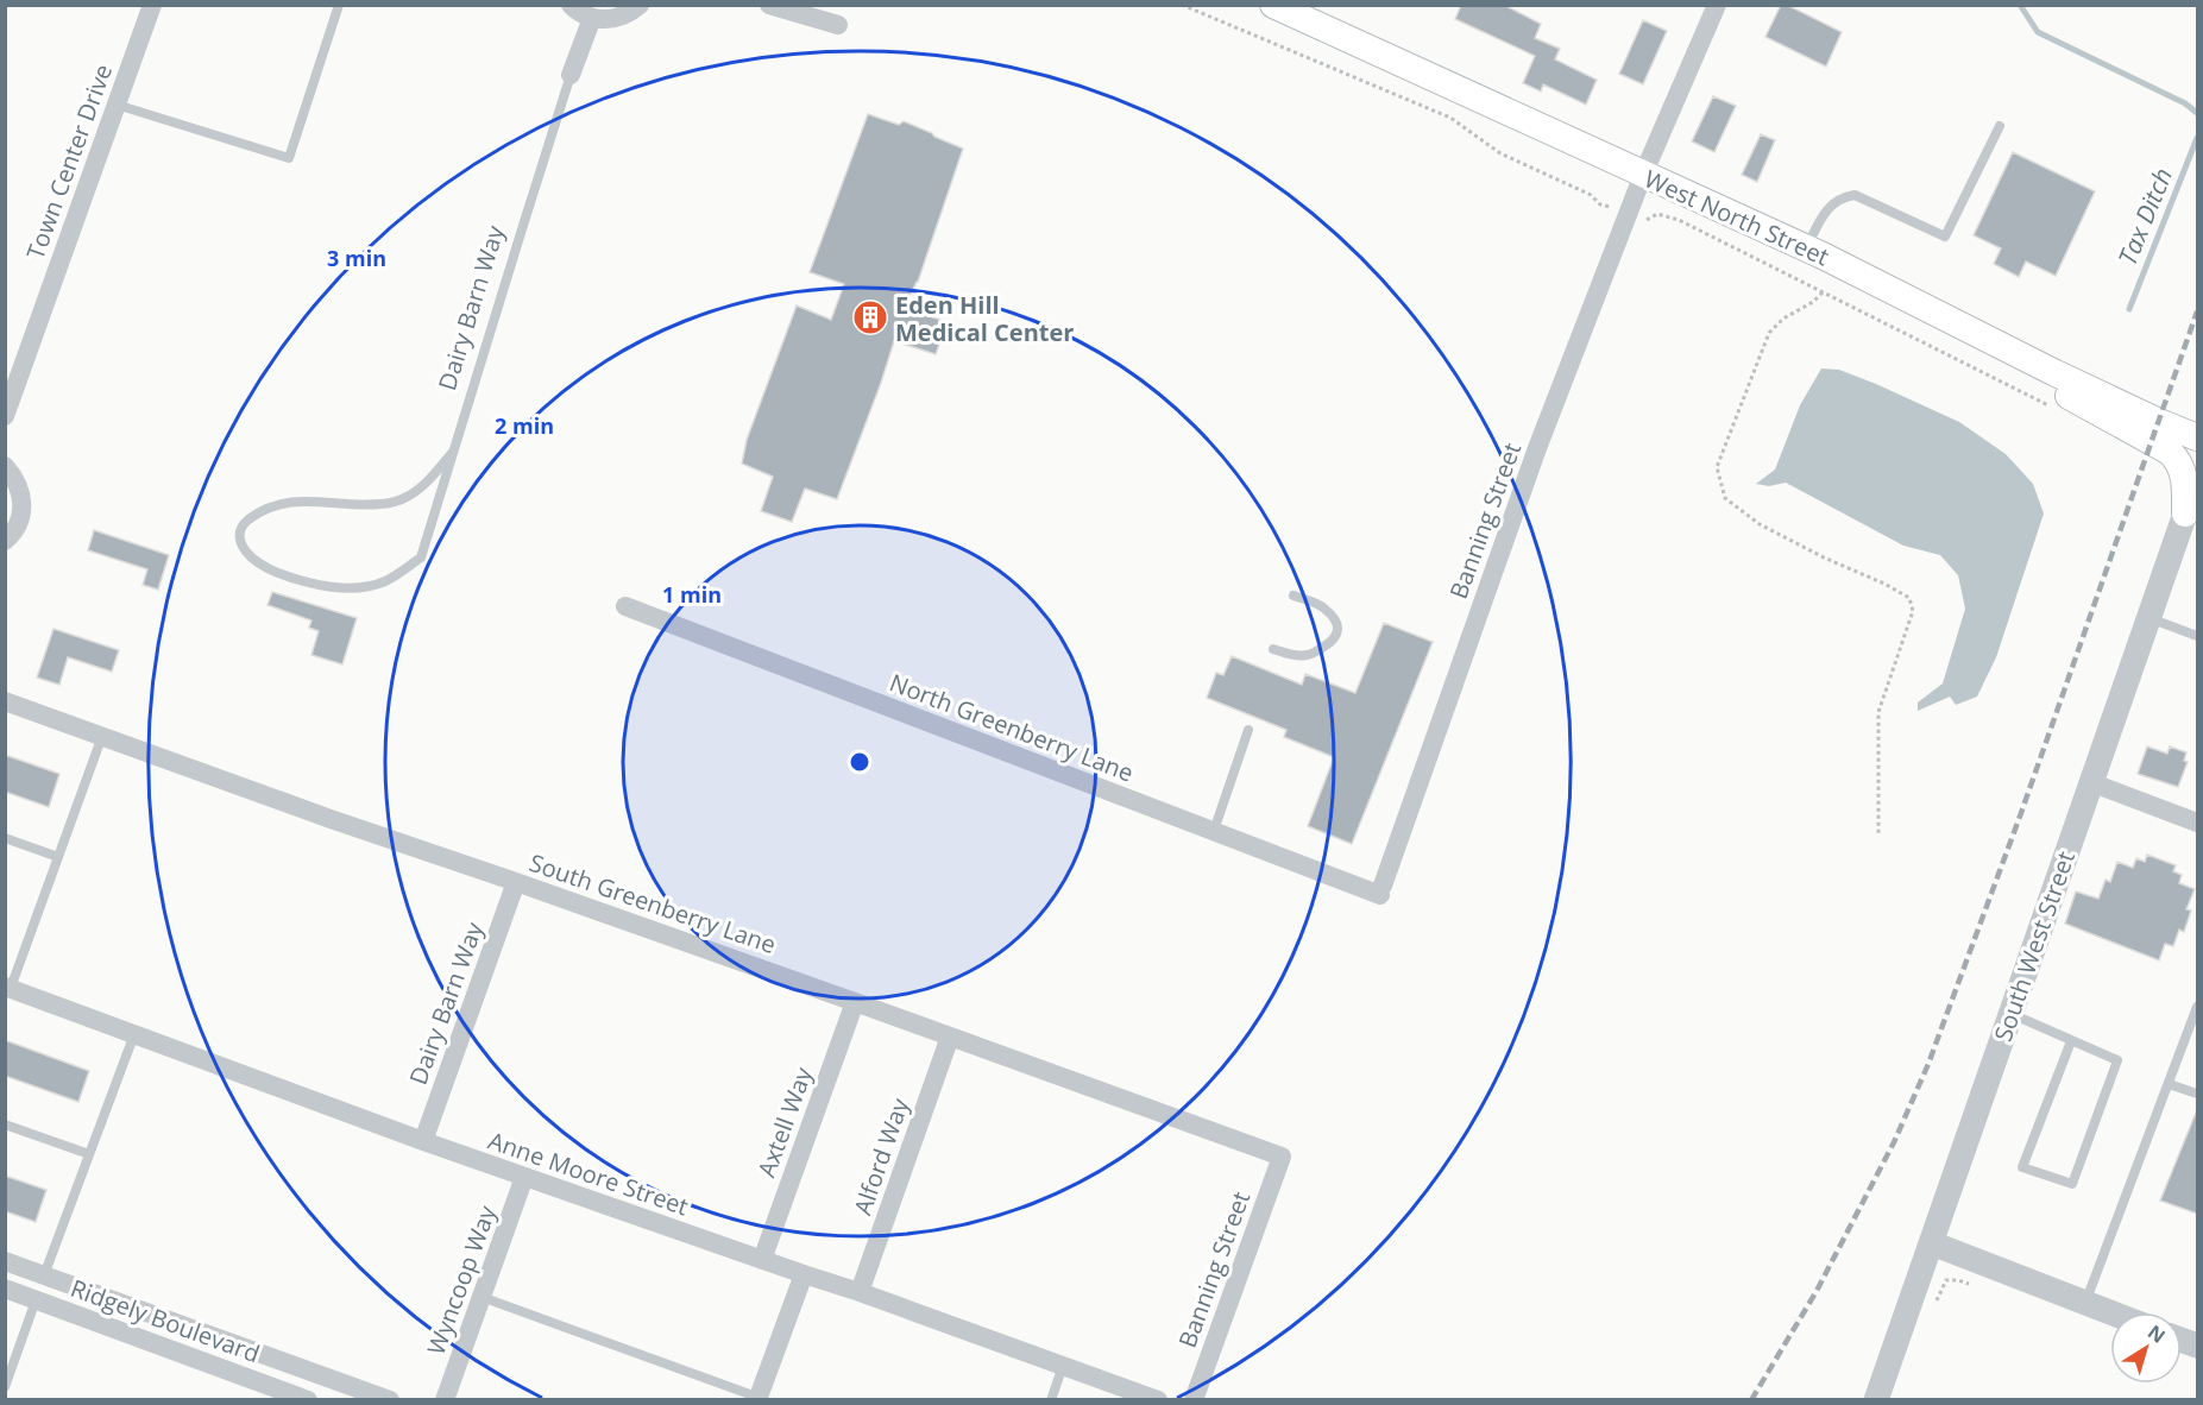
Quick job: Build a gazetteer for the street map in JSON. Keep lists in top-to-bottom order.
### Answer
{
  "streets": {
    "main road": ["West North Street"],
    "street": [
      "Town Center Drive",
      "Dairy Barn Way",
      "Banning Street",
      "North Greenberry Lane",
      "South Greenberry Lane",
      "South West Street",
      "Axtell Way",
      "Alford Way",
      "Anne Moore Street",
      "Wyncoop Way",
      "Ridgely Boulevard"
    ]
  },
  "crossings": [
    ["West North Street", "Banning Street"],
    ["Dairy Barn Way", "South Greenberry Lane"],
    ["Dairy Barn Way", "Anne Moore Street"],
    ["Banning Street", "North Greenberry Lane"],
    ["Banning Street", "South Greenberry Lane"],
    ["South Greenberry Lane", "Axtell Way"],
    ["South Greenberry Lane", "Alford Way"],
    ["Axtell Way", "Anne Moore Street"],
    ["Alford Way", "Anne Moore Street"],
    ["Anne Moore Street", "Wyncoop Way"]
  ],
  "water": ["Tax Ditch"],
  "places": {
    "building": ["Eden Hill Medical Center"]
  },
  "north": "top right",
  "rings": ["3 min", "2 min", "1 min"]
}
